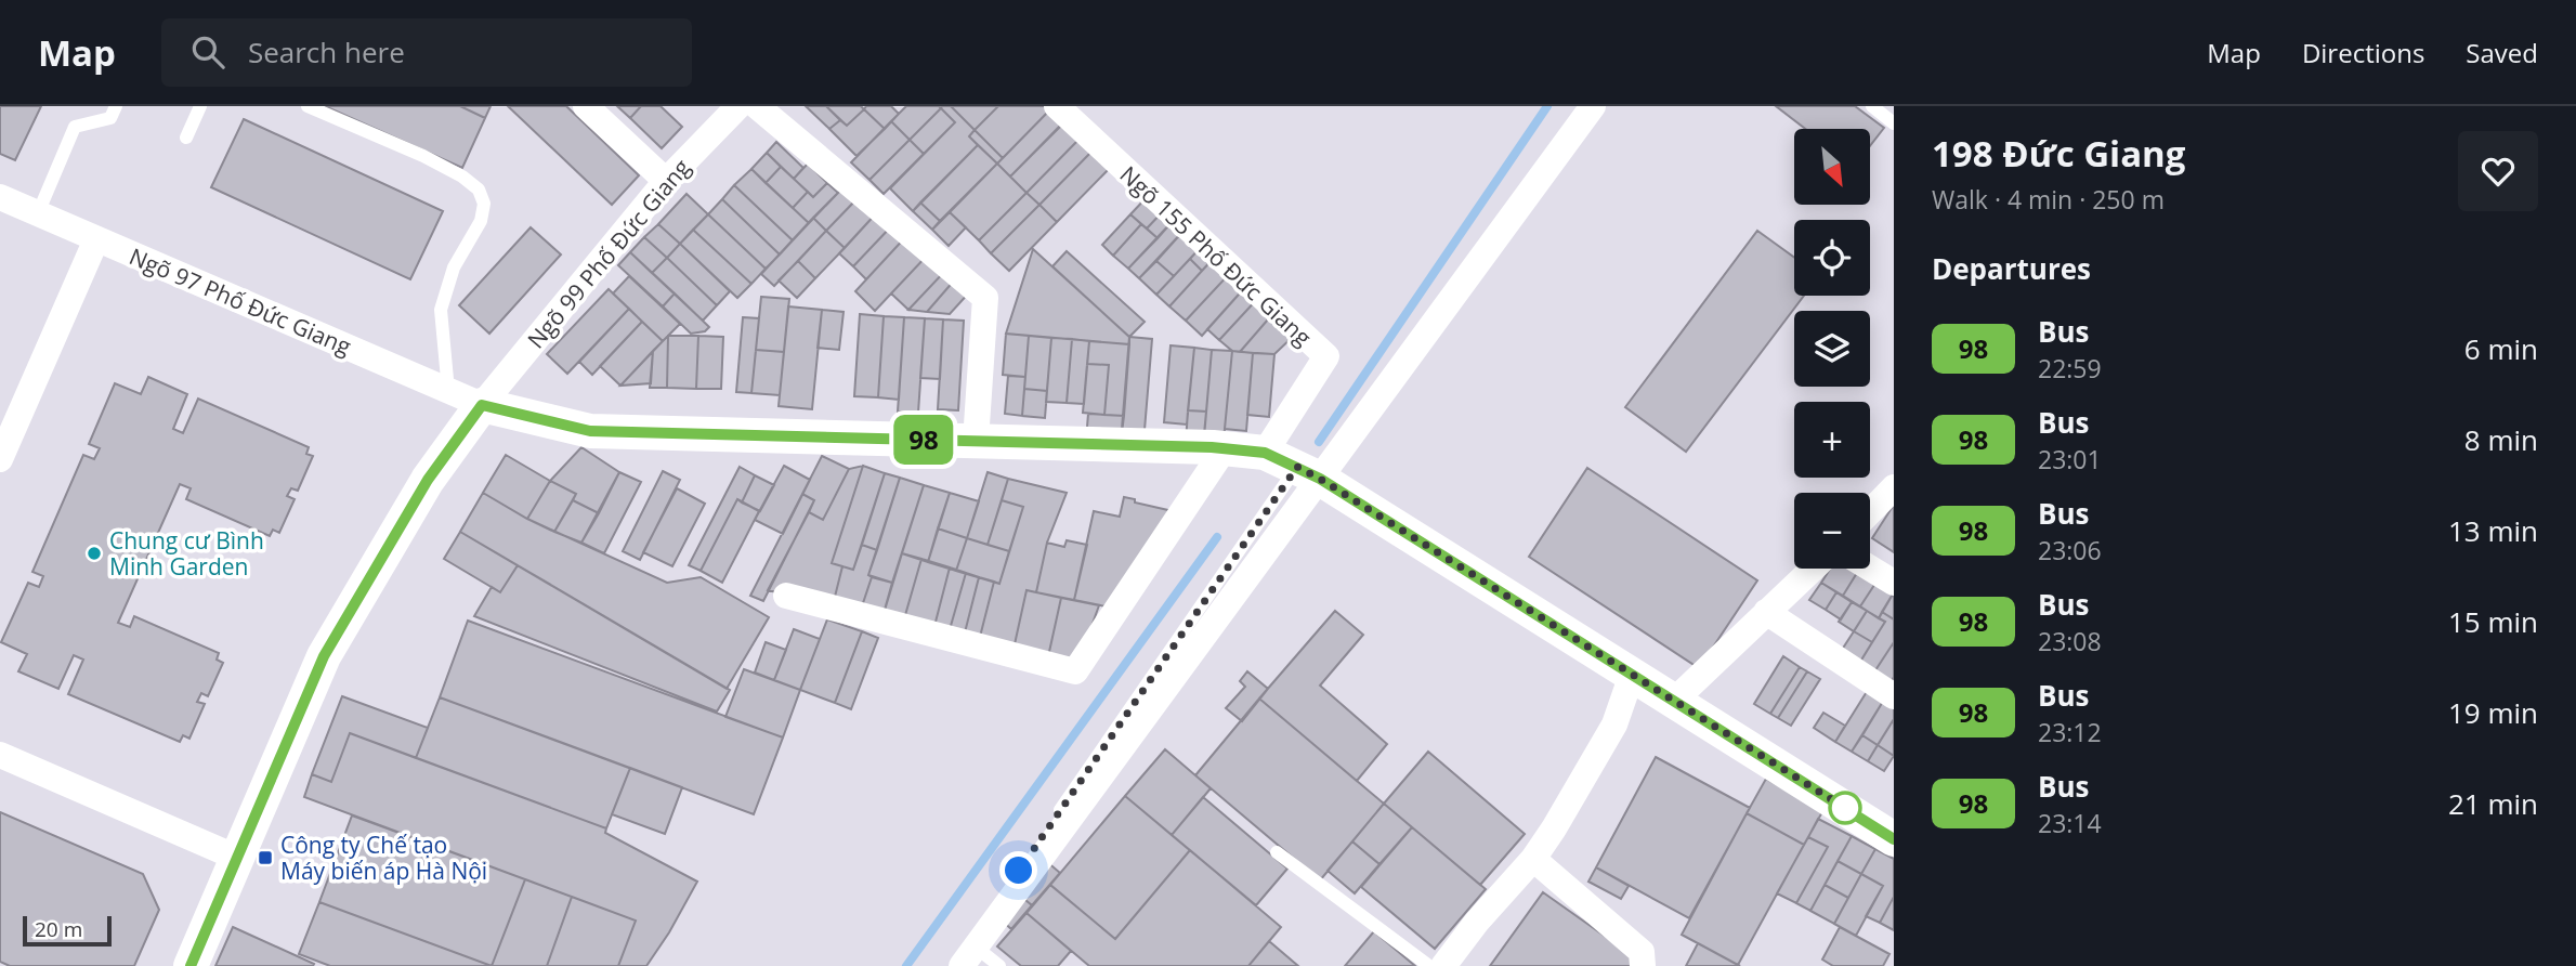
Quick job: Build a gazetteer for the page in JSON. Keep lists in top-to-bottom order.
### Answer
{
  "streets": {
    "street": ["Ngõ 99 Phố Đức Giang", "Ngõ 155 Phố Đức Giang", "Ngõ 97 Phố Đức Giang"]
  },
  "crossings": [
    ["Ngõ 99 Phố Đức Giang", "Ngõ 97 Phố Đức Giang"]
  ],
  "places": {
    "other": ["Chung cư Bình Minh Garden"],
    "transit": ["Công ty Chế tạo Máy biến áp Hà Nội"]
  },
  "lines": ["bus line 98"],
  "scale_bar": "20 m",
  "north": "bottom right",
  "page": {
    "header": "Map",
    "search": "Search here",
    "nav": ["Map", "Directions", "Saved"],
    "on_map": "98",
    "heading": [
      ["198 Đức Giang", "Walk · 4 min · 250 m"],
      "Departures"
    ],
    "map_buttons": ["+", "−"],
    "list": [
      {
        "mark": "98",
        "name": "Bus",
        "note": "22:59",
        "value": "6 min"
      },
      {
        "mark": "98",
        "name": "Bus",
        "note": "23:01",
        "value": "8 min"
      },
      {
        "mark": "98",
        "name": "Bus",
        "note": "23:06",
        "value": "13 min"
      },
      {
        "mark": "98",
        "name": "Bus",
        "note": "23:08",
        "value": "15 min"
      },
      {
        "mark": "98",
        "name": "Bus",
        "note": "23:12",
        "value": "19 min"
      },
      {
        "mark": "98",
        "name": "Bus",
        "note": "23:14",
        "value": "21 min"
      }
    ],
    "scale": "20 m"
  }
}
